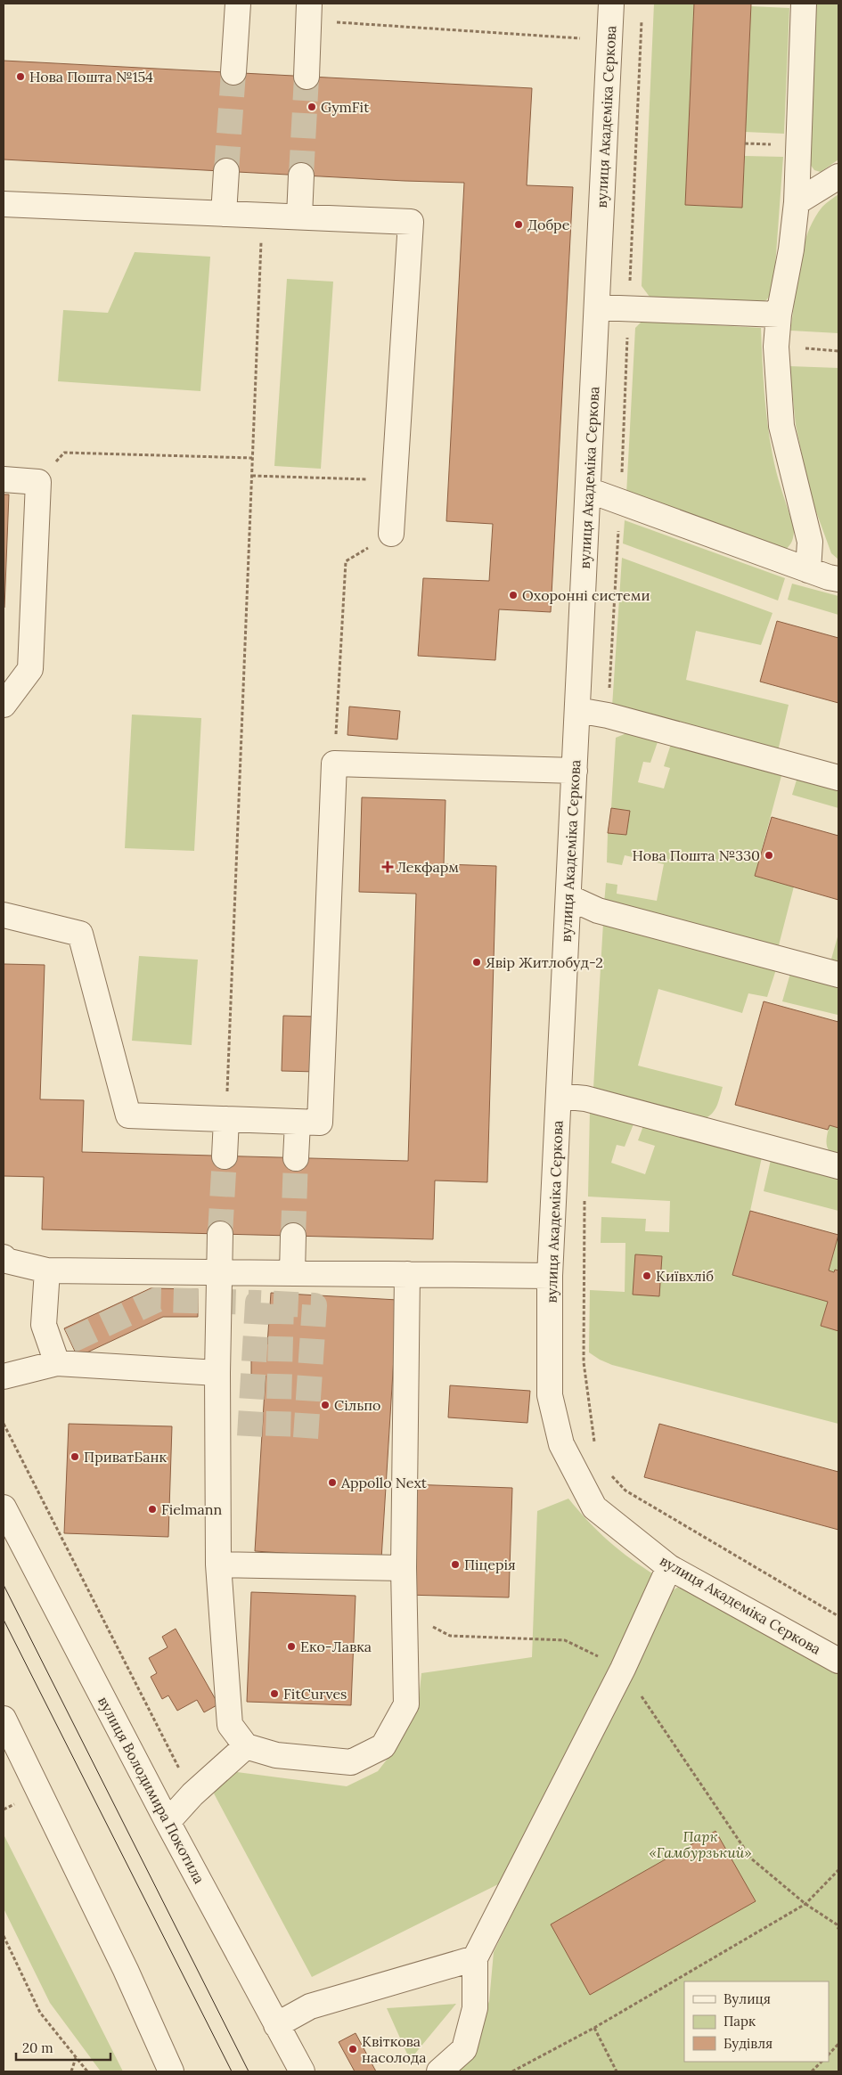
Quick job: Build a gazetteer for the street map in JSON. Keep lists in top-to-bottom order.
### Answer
{
  "streets": {
    "street": ["вулиця Академіка Сєркова", "вулиця Володимира Покотила"]
  },
  "parks": ["Парк «Гамбурзький»"],
  "places": {
    "other": [
      "Нова Пошта №154",
      "GymFit",
      "Добре",
      "Охоронні системи",
      "Нова Пошта №330",
      "Явір Житлобуд-2",
      "Київхліб",
      "Сільпо",
      "ПриватБанк",
      "Appollo Next",
      "Fielmann",
      "Піцерія",
      "Еко-Лавка",
      "FitCurves",
      "Квіткова насолода"
    ],
    "health": ["Лекфарм"]
  },
  "legend": ["Вулиця", "Парк", "Будівля"],
  "scale_bar": "20 m"
}
